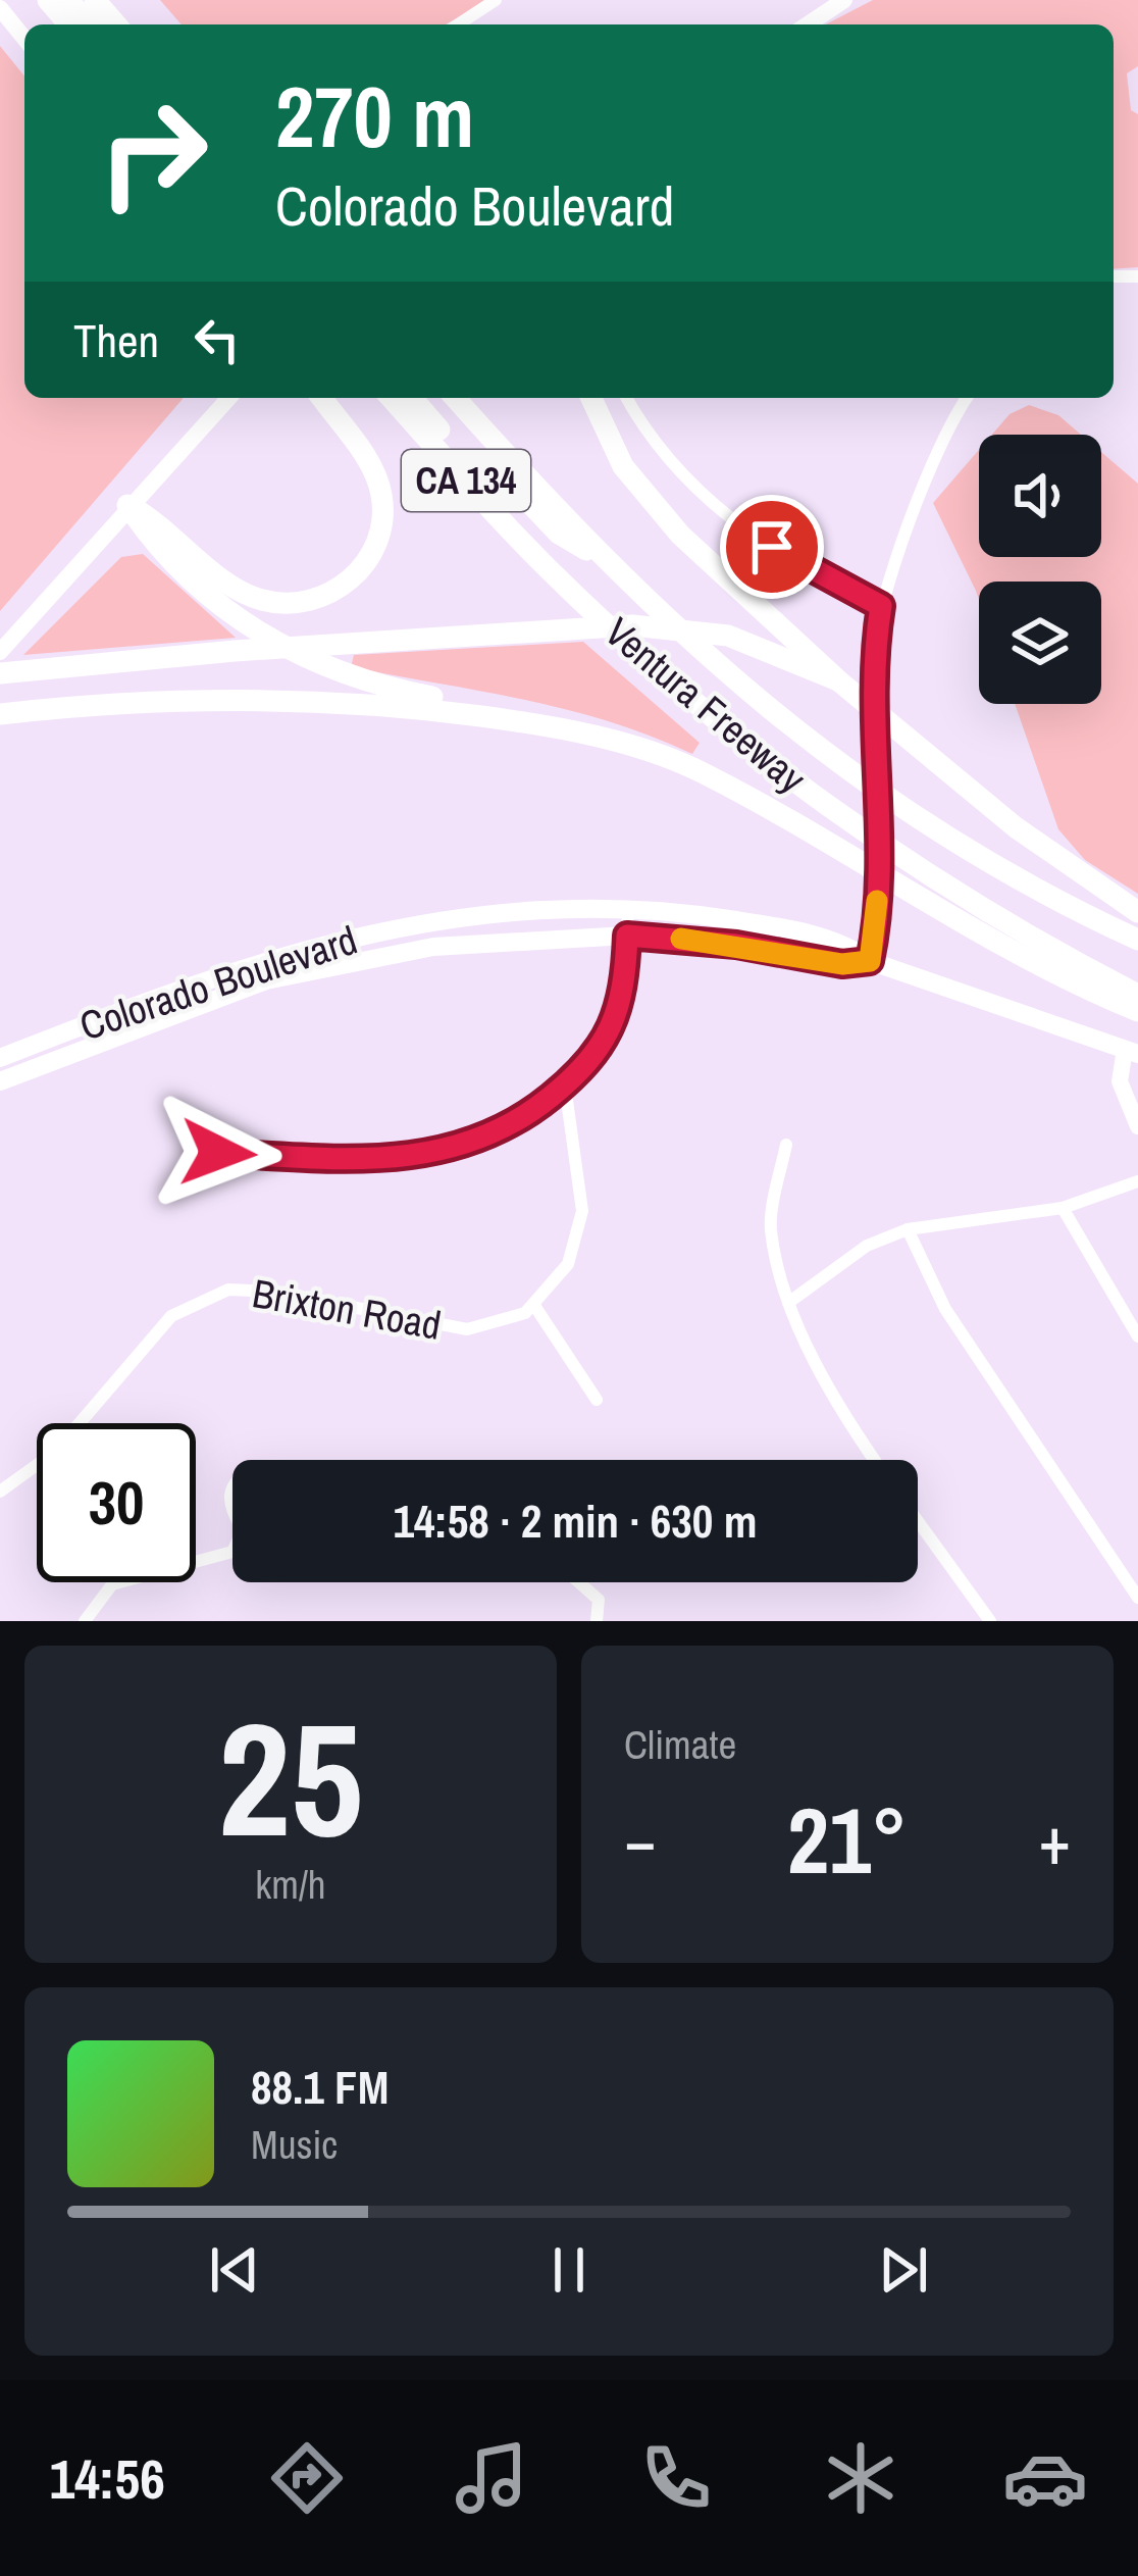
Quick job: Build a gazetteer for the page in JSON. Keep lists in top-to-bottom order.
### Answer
{
  "streets": {
    "highway": ["CA 134", "Ventura Freeway"],
    "main road": ["Colorado Boulevard"],
    "street": ["Brixton Road"]
  },
  "page": {
    "turn": ["270 m", "Colorado Boulevard"],
    "then": "Then",
    "limit": "30",
    "trip": "14:58 · 2 min · 630 m",
    "tile": [
      ["25", "km/h"],
      "Climate"
    ],
    "heat": ["−", "21°", "+"],
    "song": ["88.1 FM", "Music"],
    "tabs": "14:56"
  }
}
